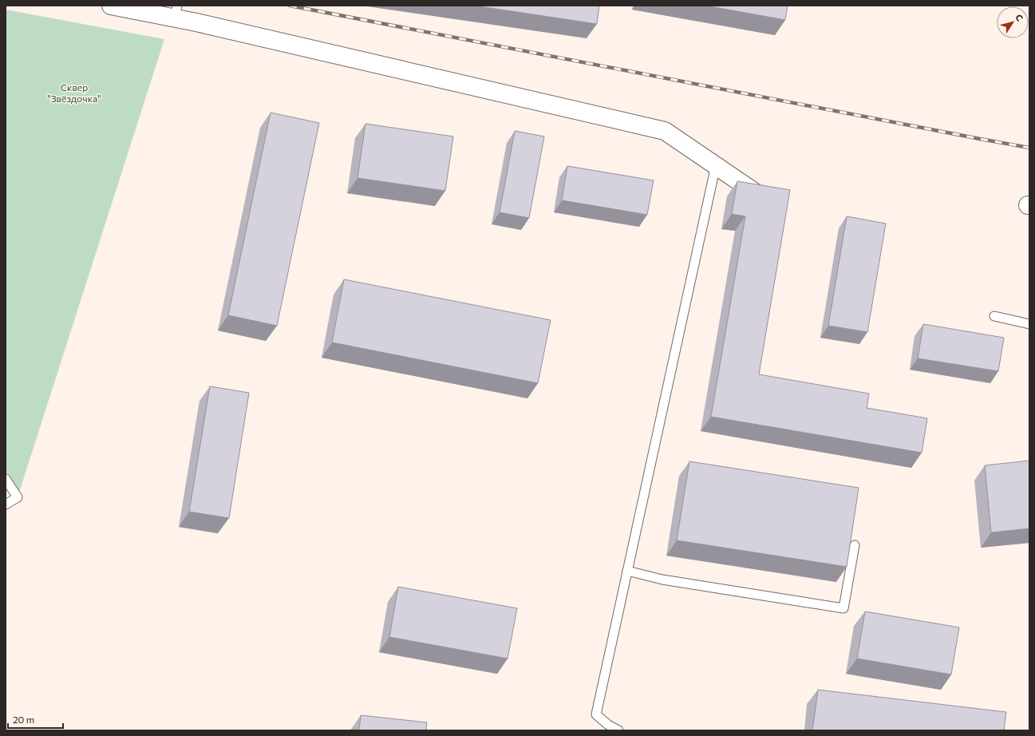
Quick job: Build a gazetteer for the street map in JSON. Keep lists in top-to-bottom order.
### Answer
{
  "parks": ["Сквер \"Звёздочка\""],
  "scale_bar": "20 m",
  "north": "top right"
}
